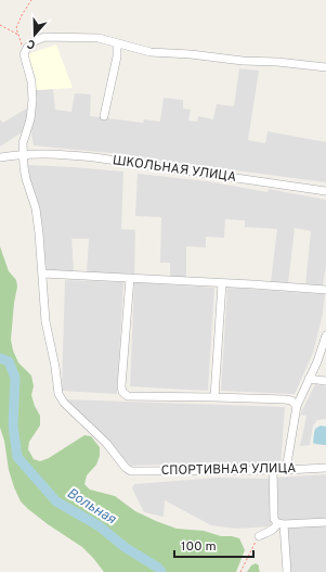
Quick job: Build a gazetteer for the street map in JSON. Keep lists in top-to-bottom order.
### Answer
{
  "streets": {
    "street": ["ШКОЛЬНАЯ УЛИЦА", "СПОРТИВНАЯ УЛИЦА"]
  },
  "water": ["Вольная"],
  "scale_bar": "100 m",
  "north": "bottom"
}
